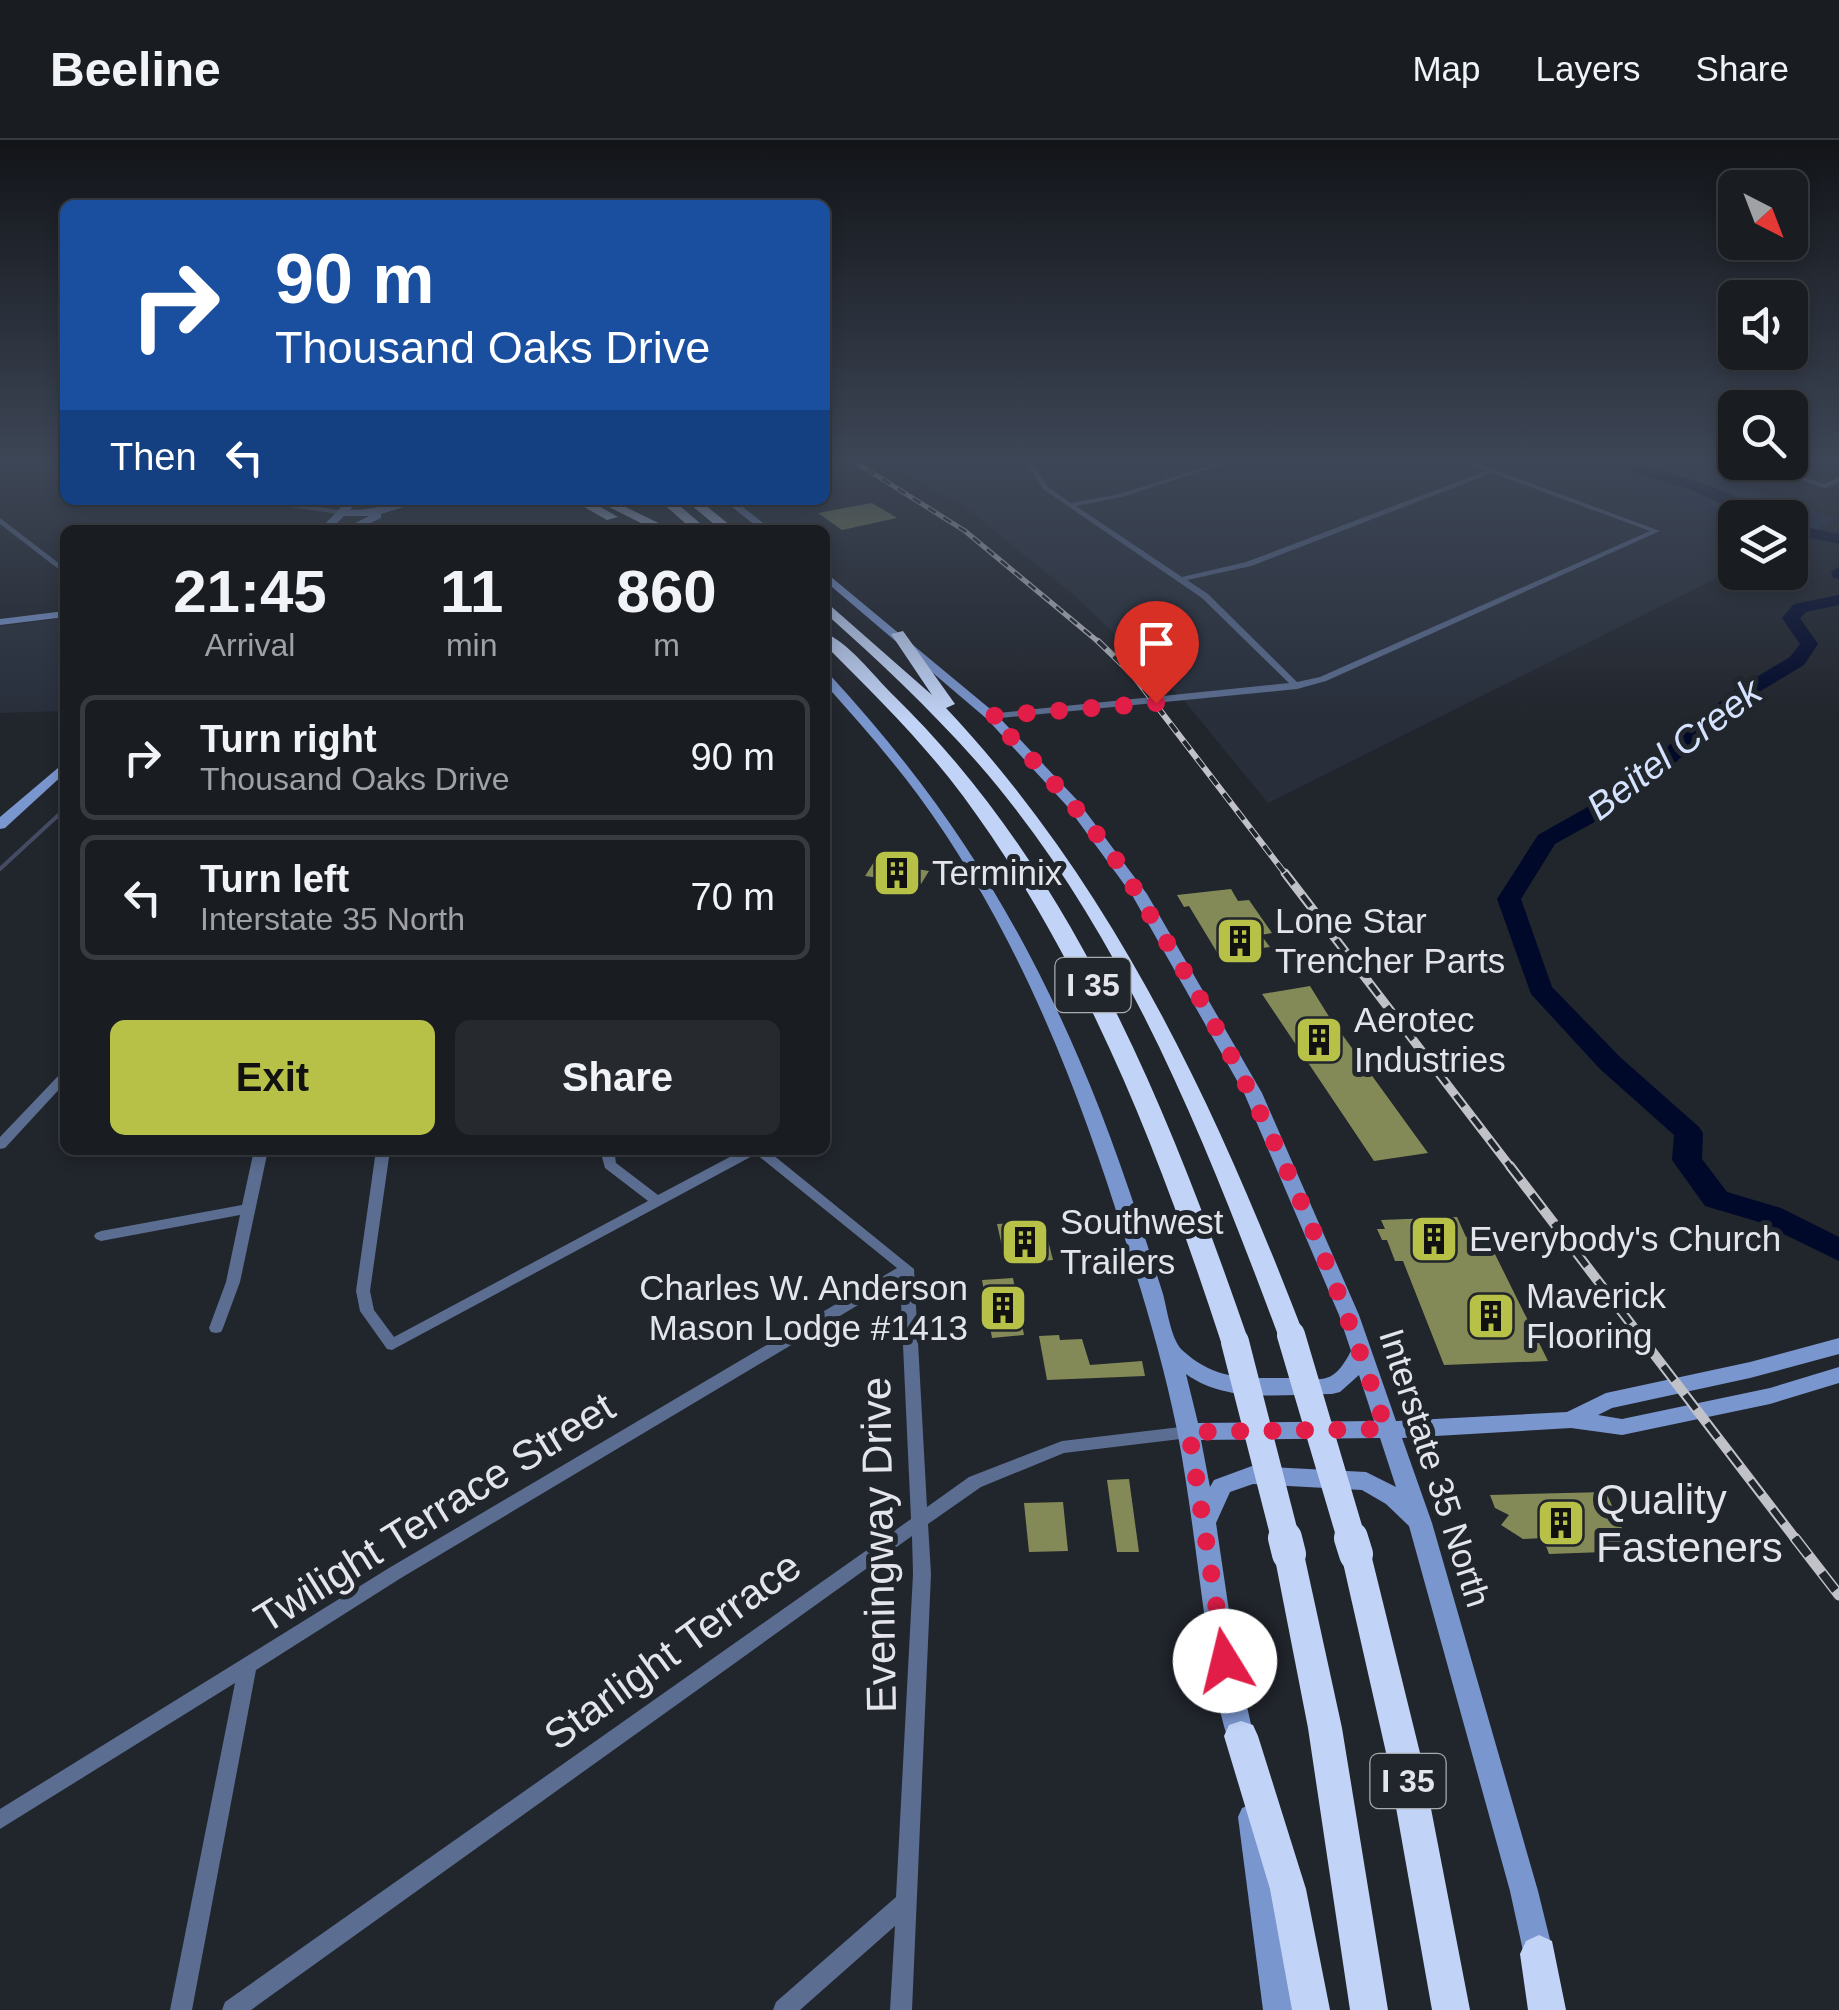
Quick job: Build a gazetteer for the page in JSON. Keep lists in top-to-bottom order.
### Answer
{
  "streets": {
    "highway": ["I 35"],
    "main road": ["Interstate 35 North"],
    "street": ["Twilight Terrace Street", "Eveningway Drive", "Starlight Terrace"]
  },
  "crossings": [
    ["Twilight Terrace Street", "Eveningway Drive"],
    ["Eveningway Drive", "Starlight Terrace"]
  ],
  "water": ["Beitel Creek"],
  "places": {
    "building": [
      "Terminix",
      "Lone Star Trencher Parts",
      "Aerotec Industries",
      "Everybody's Church",
      "Southwest Trailers",
      "Charles W. Anderson Mason Lodge #1413",
      "Maverick Flooring",
      "Quality Fasteners"
    ]
  },
  "north": "bottom right",
  "page": {
    "header": "Beeline",
    "nav": ["Map", "Layers", "Share"],
    "turn": ["90 m", "Thousand Oaks Drive"],
    "then": "Then",
    "eta": [
      "21:45",
      "Arrival",
      "11",
      "min",
      "860",
      "m"
    ],
    "list": [
      {
        "name": "Turn right",
        "note": "Thousand Oaks Drive",
        "value": "90 m"
      },
      {
        "name": "Turn left",
        "note": "Interstate 35 North",
        "value": "70 m"
      }
    ],
    "buttons": ["Exit", "Share"]
  }
}
